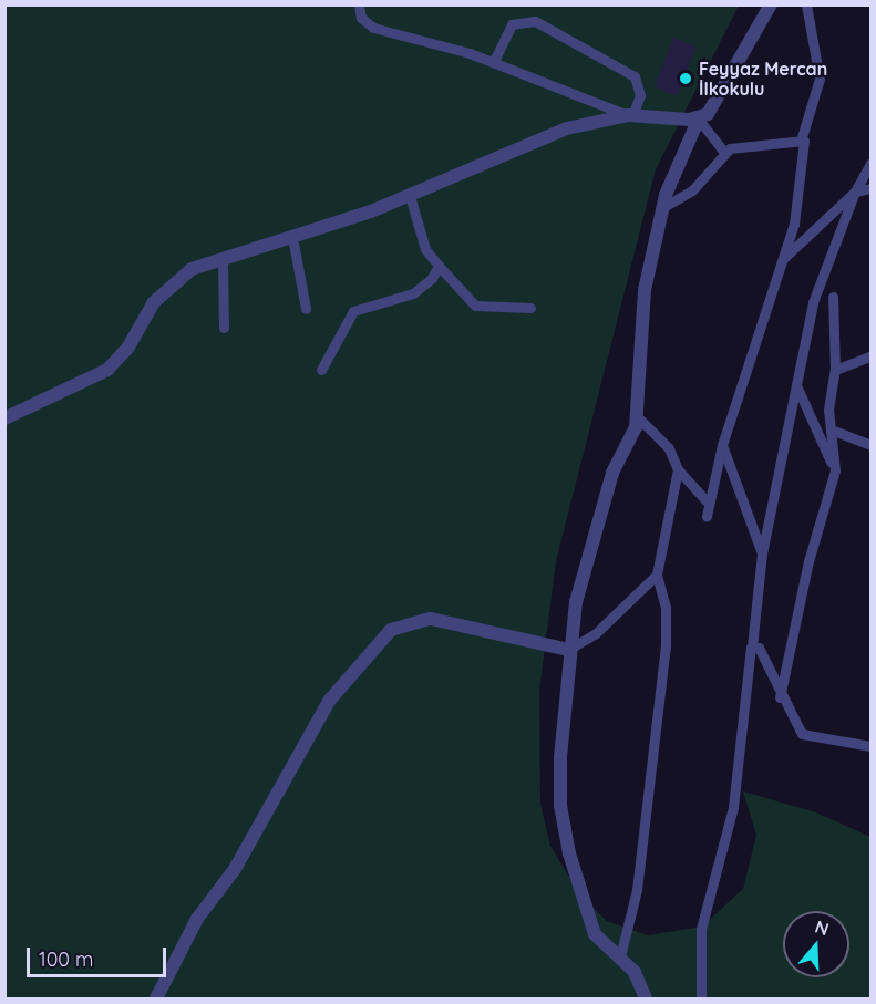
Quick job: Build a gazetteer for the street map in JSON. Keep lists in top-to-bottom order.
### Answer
{
  "places": ["Feyyaz Mercan İlkokulu"],
  "scale_bar": "100 m",
  "north": "top"
}
